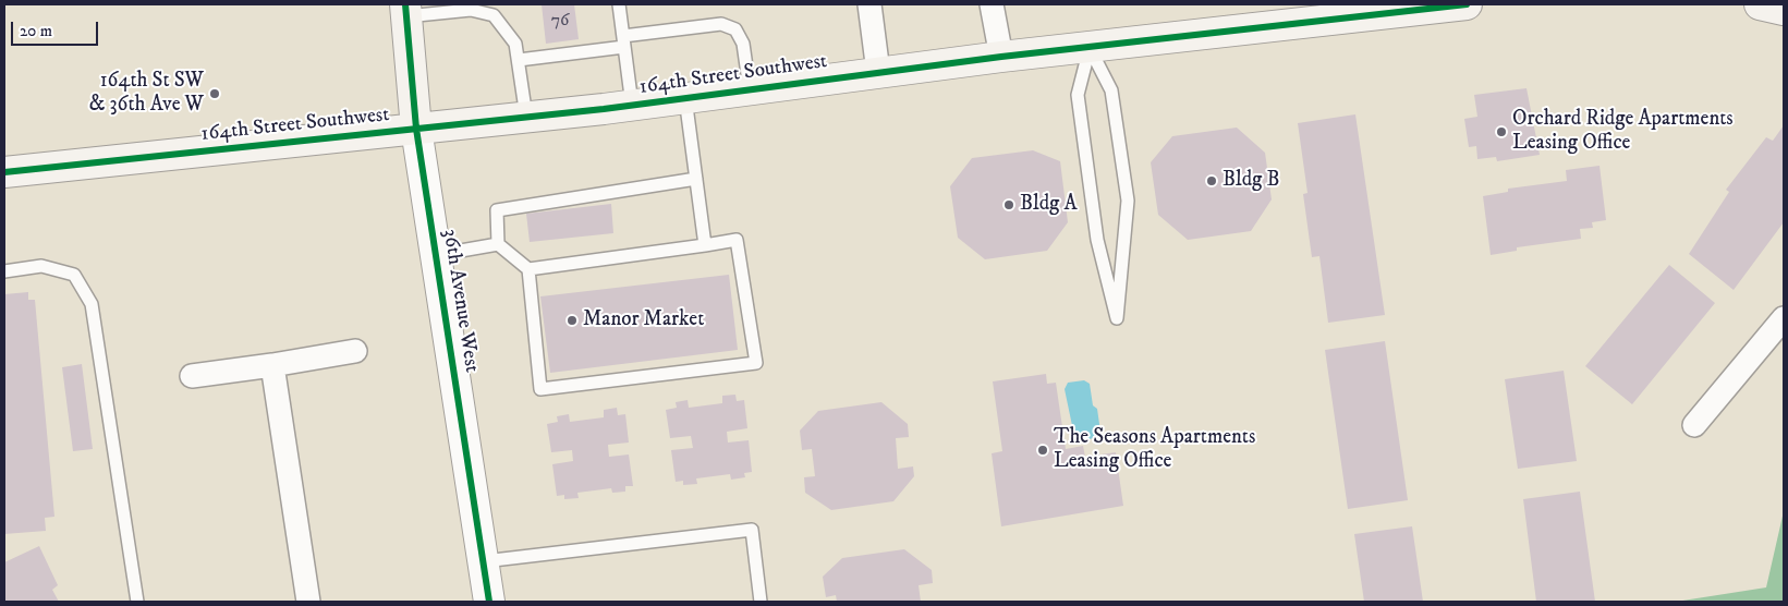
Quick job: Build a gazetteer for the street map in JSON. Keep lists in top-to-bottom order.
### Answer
{
  "streets": {
    "main road": ["164th Street Southwest", "36th Avenue West"]
  },
  "crossings": [
    ["164th Street Southwest", "36th Avenue West"]
  ],
  "places": [
    "164th St SW & 36th Ave W",
    "Orchard Ridge Apartments Leasing Office",
    "Bldg B",
    "Bldg A",
    "Manor Market",
    "The Seasons Apartments Leasing Office"
  ],
  "house_numbers": ["76"],
  "scale_bar": "20 m"
}
